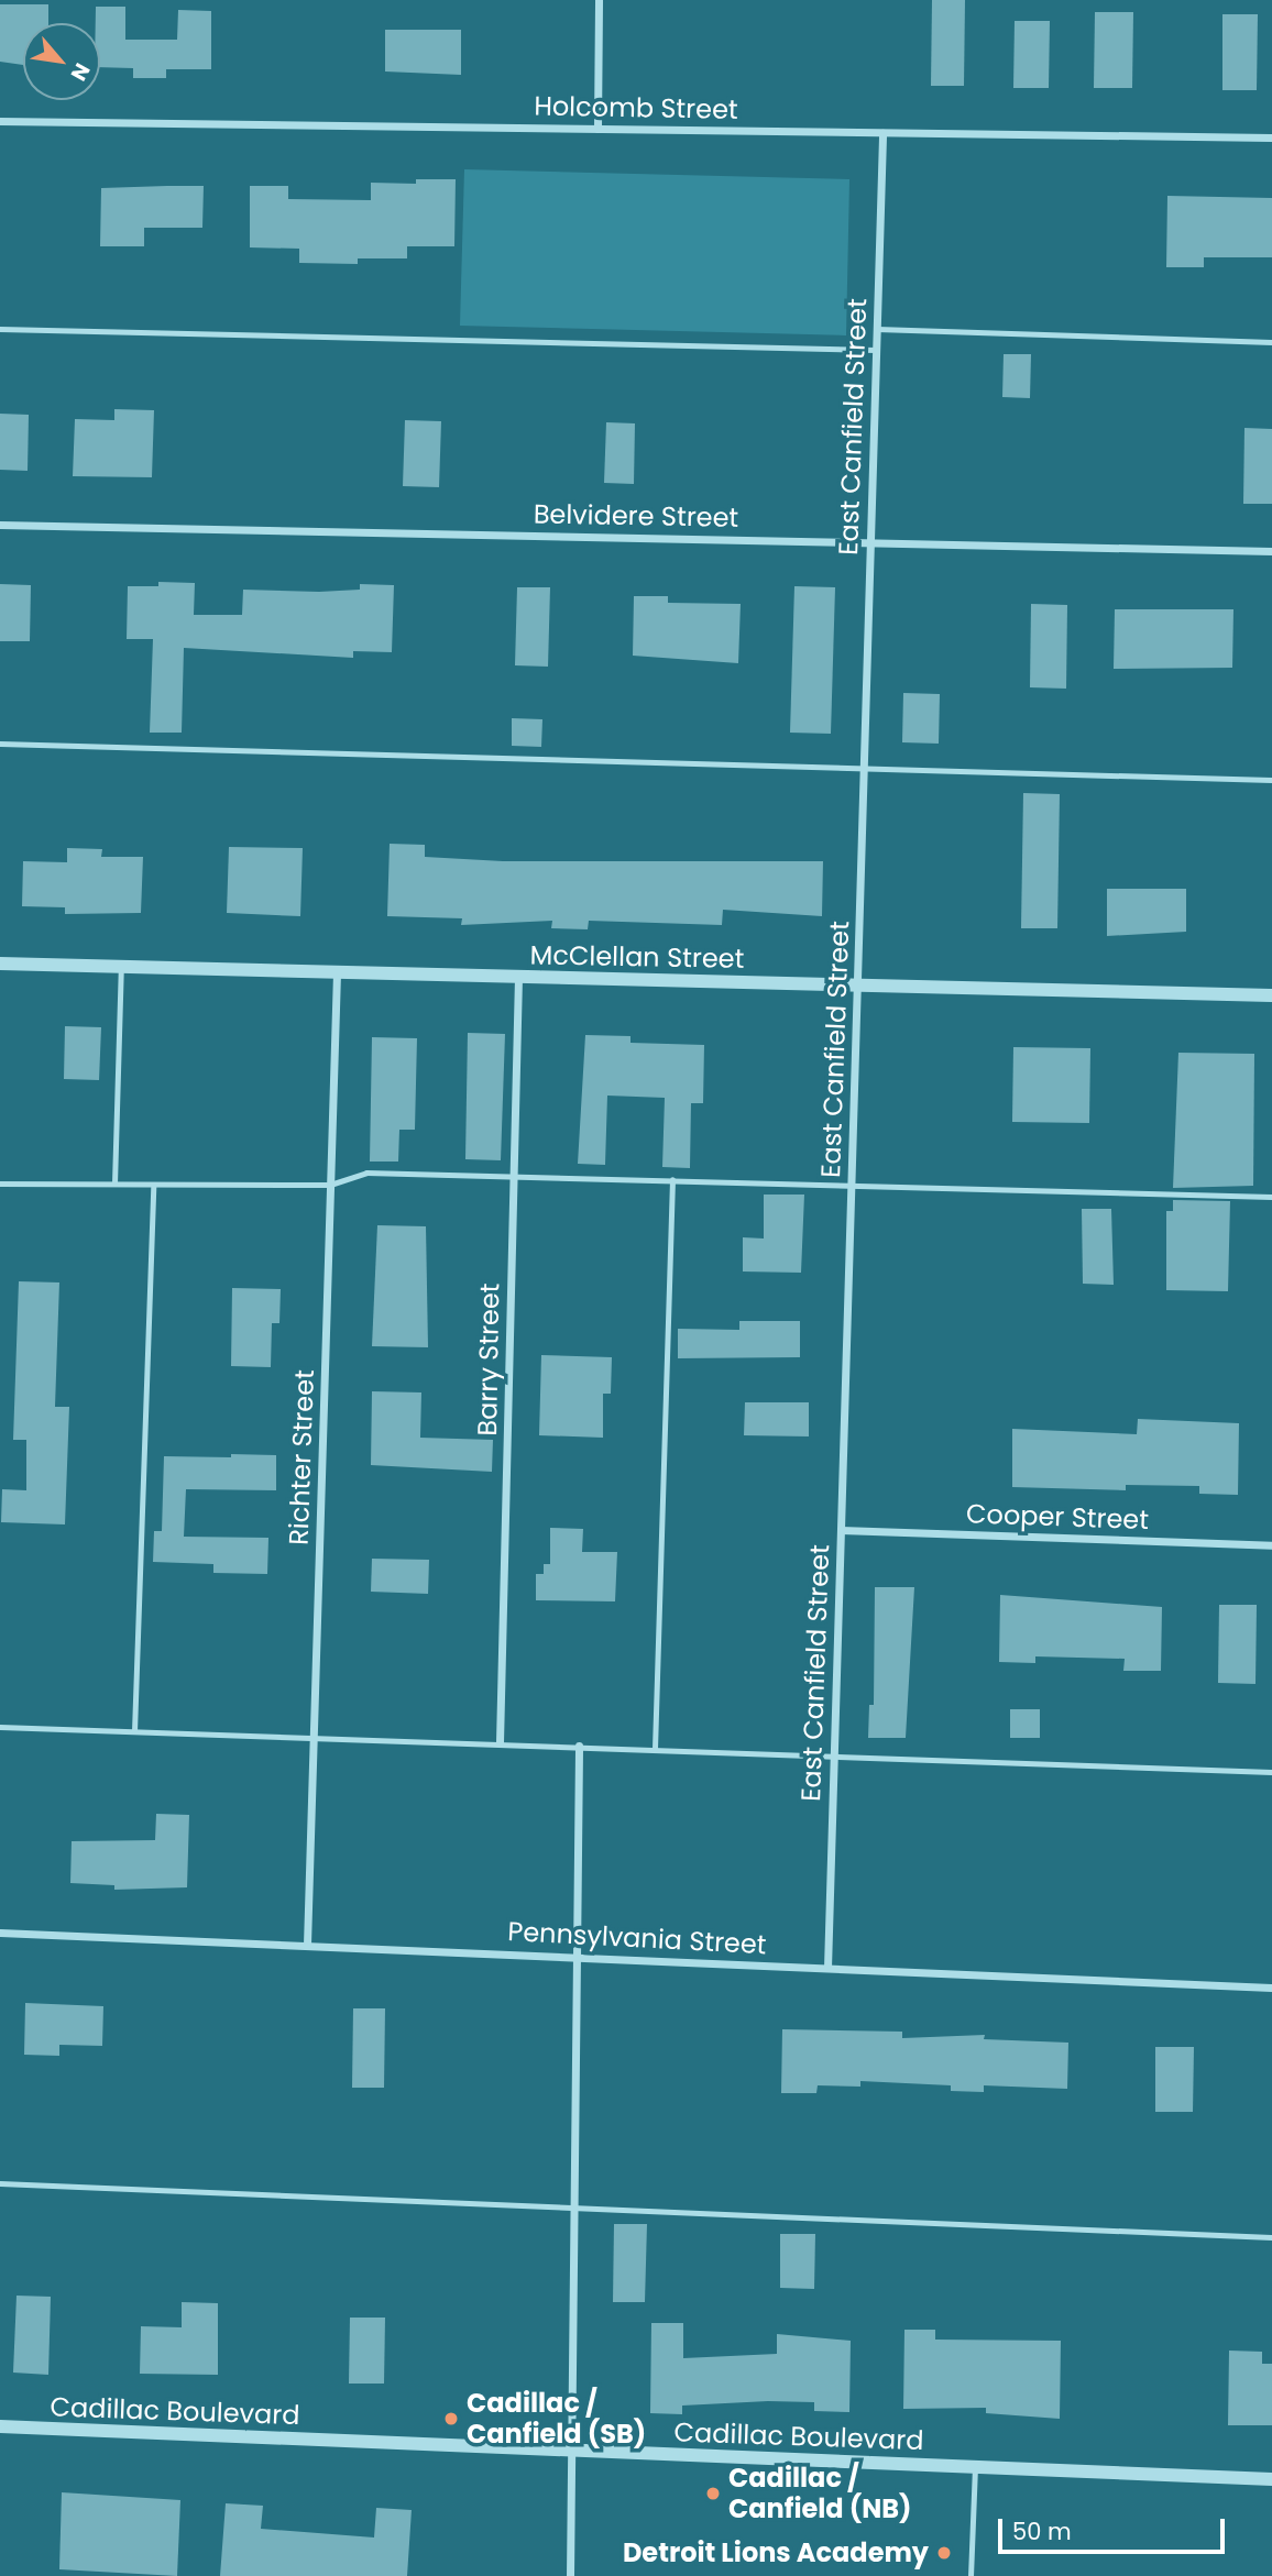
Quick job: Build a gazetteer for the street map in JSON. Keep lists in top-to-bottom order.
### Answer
{
  "streets": {
    "street": [
      "Holcomb Street",
      "East Canfield Street",
      "Belvidere Street",
      "McClellan Street",
      "Barry Street",
      "Richter Street",
      "Cooper Street",
      "Pennsylvania Street",
      "Cadillac Boulevard"
    ]
  },
  "crossings": [
    ["Holcomb Street", "East Canfield Street"],
    ["East Canfield Street", "Belvidere Street"],
    ["East Canfield Street", "McClellan Street"],
    ["East Canfield Street", "Cooper Street"],
    ["East Canfield Street", "Pennsylvania Street"],
    ["McClellan Street", "Barry Street"],
    ["McClellan Street", "Richter Street"],
    ["Richter Street", "Pennsylvania Street"]
  ],
  "places": ["Cadillac / Canfield (SB)", "Cadillac / Canfield (NB)", "Detroit Lions Academy"],
  "scale_bar": "50 m",
  "north": "bottom right"
}
